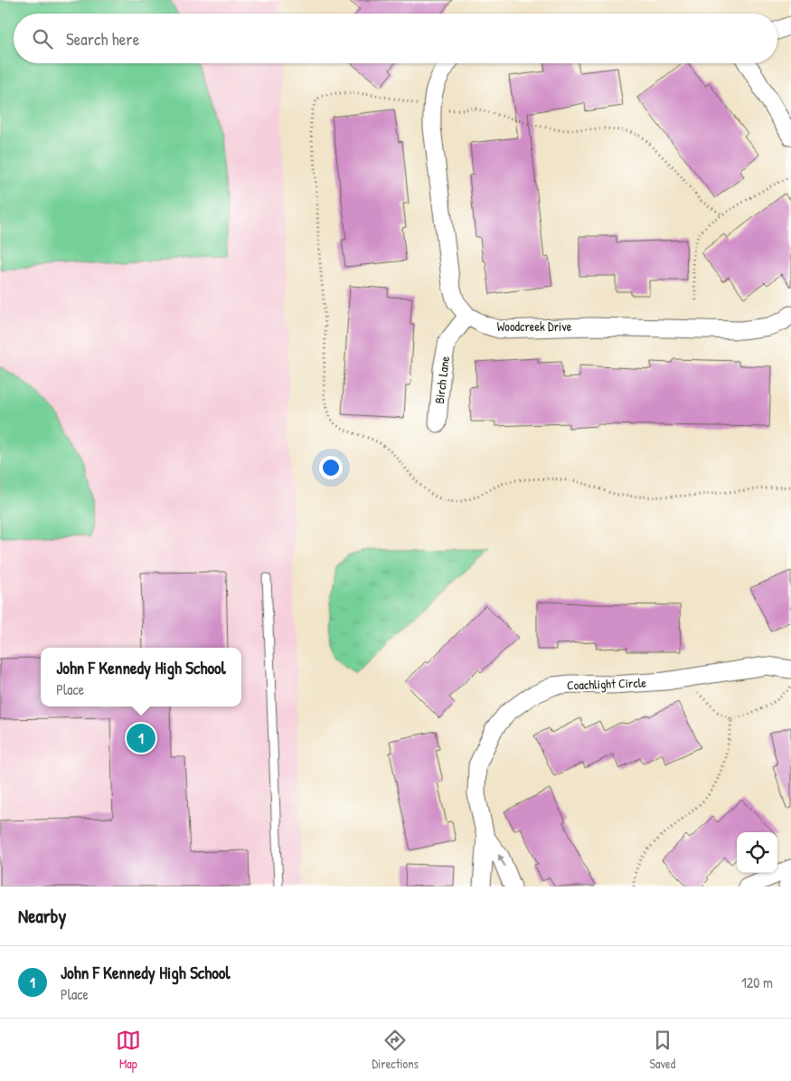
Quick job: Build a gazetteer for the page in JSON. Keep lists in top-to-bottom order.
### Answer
{
  "streets": {
    "street": ["Woodcreek Drive", "Birch Lane", "Coachlight Circle"]
  },
  "crossings": [
    ["Woodcreek Drive", "Birch Lane"]
  ],
  "page": {
    "search": "Search here",
    "popup": ["John F Kennedy High School", "Place"],
    "pins": "1",
    "heading": "Nearby",
    "list": [
      {
        "mark": "1",
        "name": "John F Kennedy High School",
        "note": "Place",
        "value": "120 m"
      }
    ],
    "nav": ["Map", "Directions", "Saved"]
  }
}
